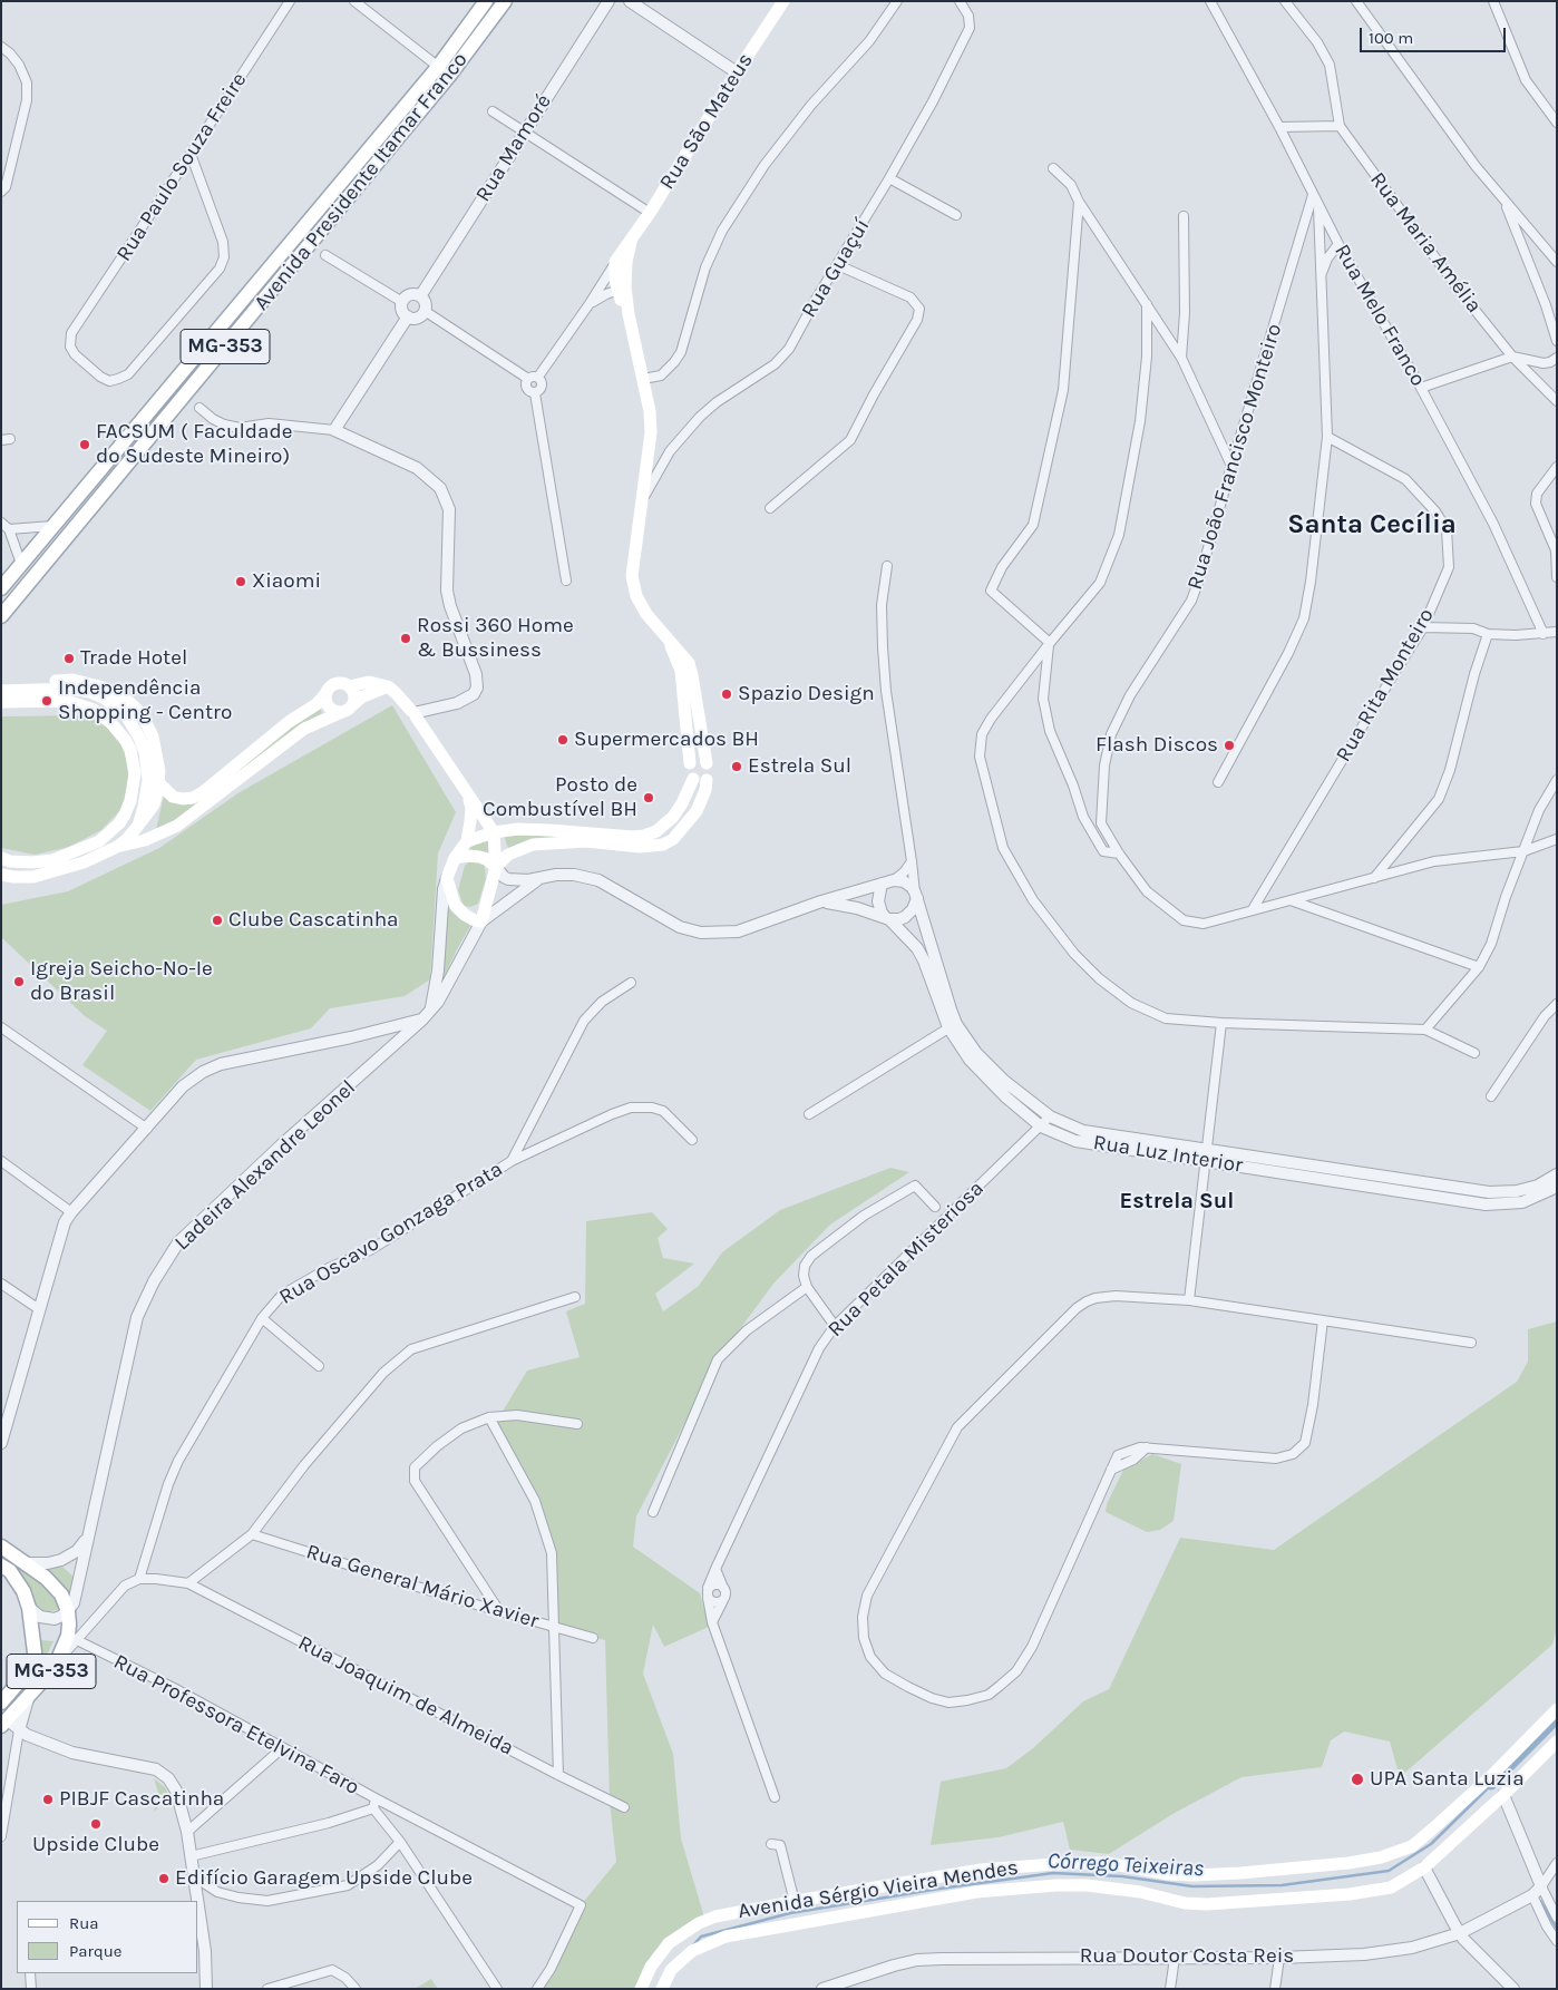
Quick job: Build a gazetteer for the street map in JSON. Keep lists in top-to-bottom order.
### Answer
{
  "streets": {
    "main road": [
      "Rua São Mateus",
      "Avenida Presidente Itamar Franco",
      "MG-353",
      "Ladeira Alexandre Leonel",
      "Avenida Sérgio Vieira Mendes"
    ],
    "street": [
      "Rua Mamoré",
      "Rua Paulo Souza Freire",
      "Rua Maria Amélia",
      "Rua Guaçuí",
      "Rua Melo Franco",
      "Rua João Francisco Monteiro",
      "Rua Rita Monteiro",
      "Rua Luz Interior",
      "Rua Oscavo Gonzaga Prata",
      "Rua Petala Misteriosa",
      "Rua General Mário Xavier",
      "Rua Joaquim de Almeida",
      "Rua Professora Etelvina Faro",
      "Rua Doutor Costa Reis"
    ]
  },
  "crossings": [
    ["Rua Melo Franco", "Rua João Francisco Monteiro"],
    ["MG-353", "Ladeira Alexandre Leonel"],
    ["MG-353", "Rua Professora Etelvina Faro"],
    ["Rua João Francisco Monteiro", "Rua Rita Monteiro"],
    ["Rua Luz Interior", "Rua Petala Misteriosa"]
  ],
  "districts": ["Santa Cecília", "Estrela Sul"],
  "water": ["Córrego Teixeiras"],
  "places": [
    "FACSUM ( Faculdade do Sudeste Mineiro)",
    "Xiaomi",
    "Rossi 360 Home & Bussiness",
    "Trade Hotel",
    "Spazio Design",
    "Independência Shopping - Centro",
    "Supermercados BH",
    "Flash Discos",
    "Estrela Sul",
    "Posto de Combustível BH",
    "Clube Cascatinha",
    "Igreja Seicho-No-Ie do Brasil",
    "UPA Santa Luzia",
    "PIBJF Cascatinha",
    "Upside Clube",
    "Edifício Garagem Upside Clube"
  ],
  "legend": ["Rua", "Parque"],
  "scale_bar": "100 m"
}
